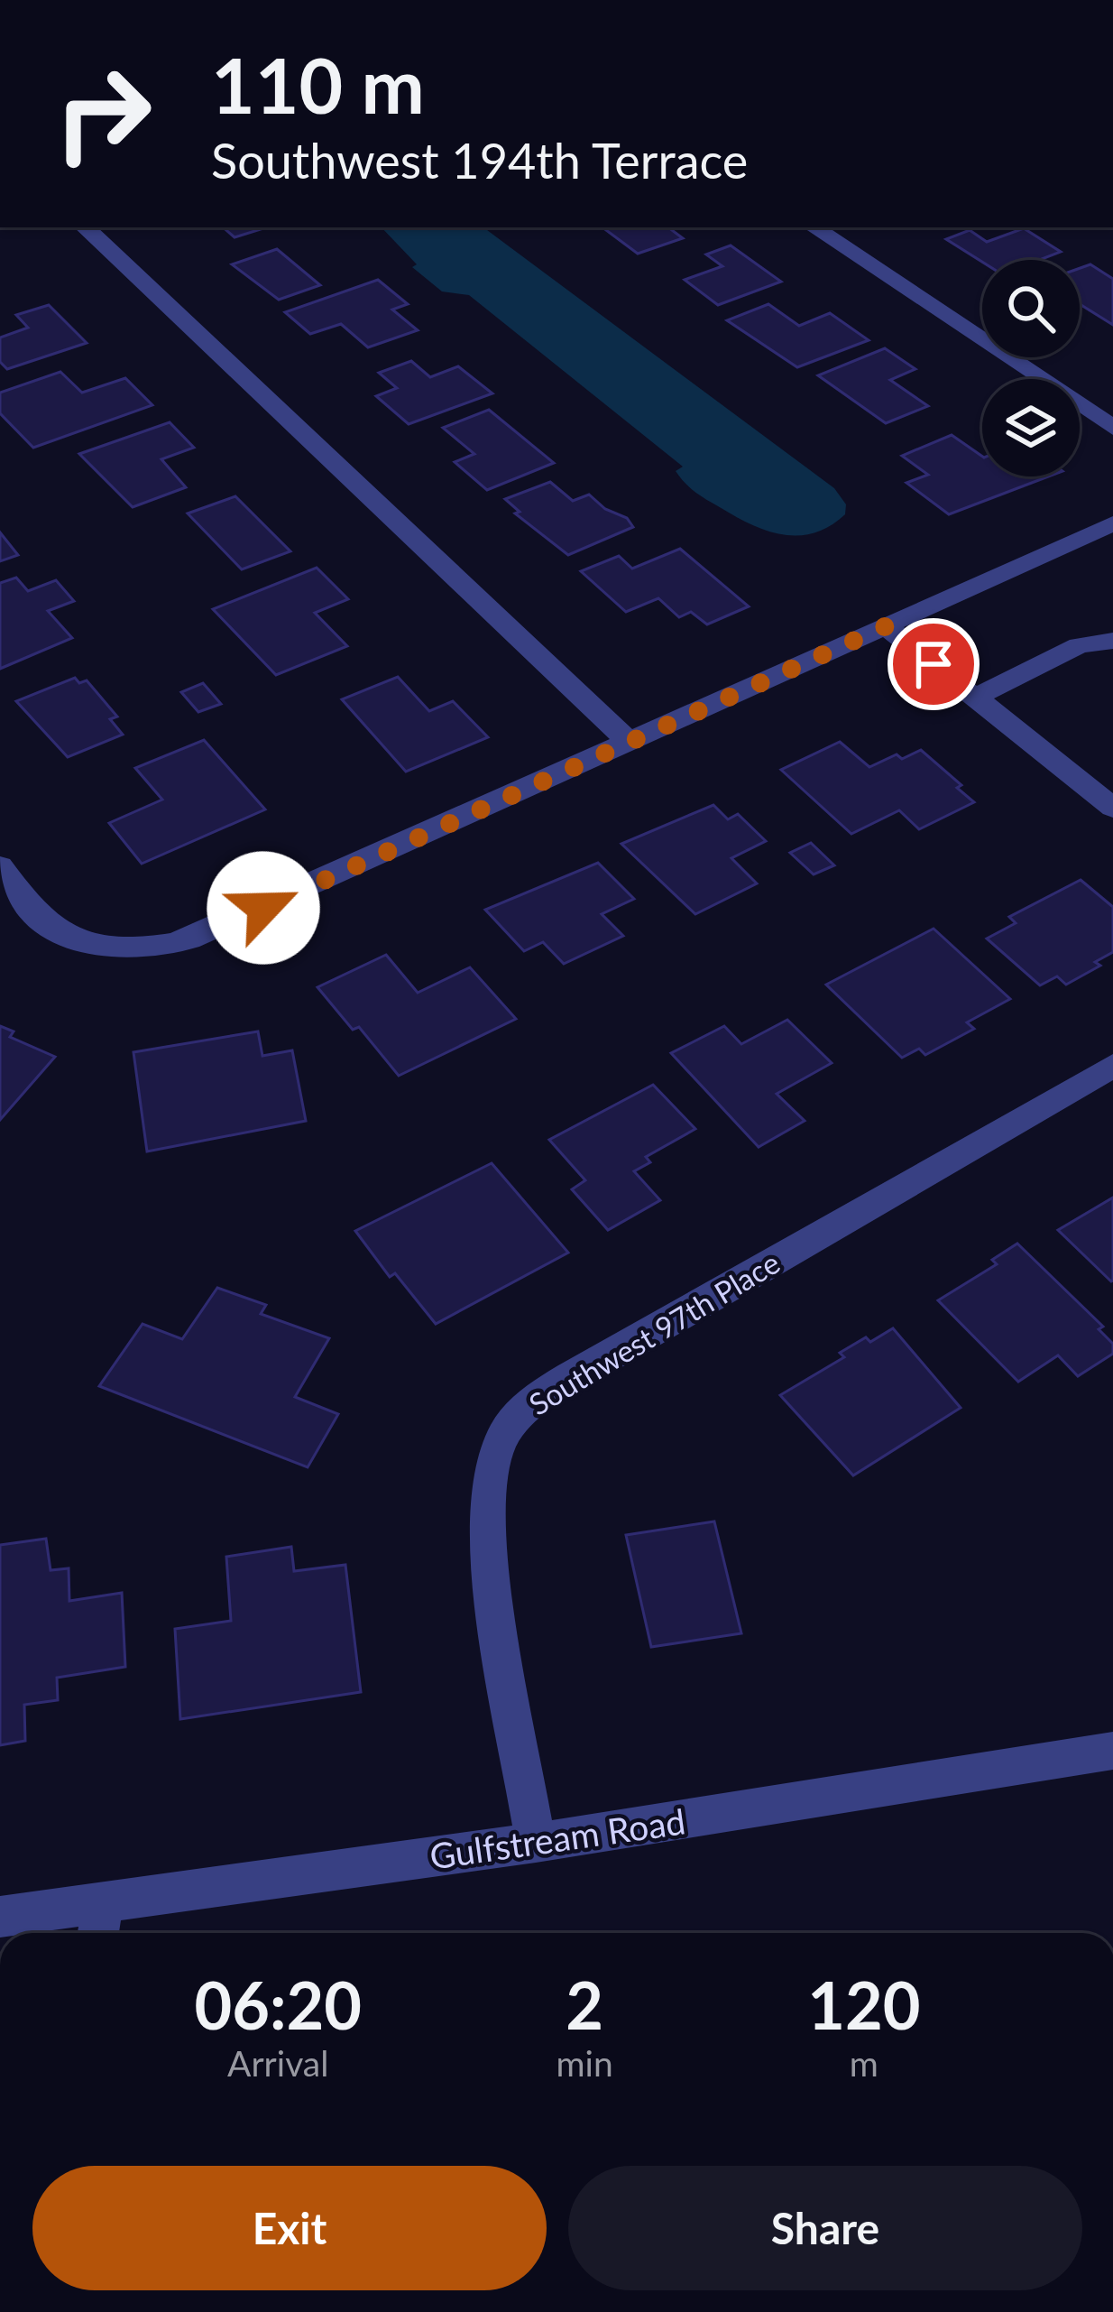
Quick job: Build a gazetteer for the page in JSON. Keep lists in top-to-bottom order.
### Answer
{
  "streets": {
    "street": ["Southwest 97th Place", "Gulfstream Road"]
  },
  "crossings": [
    ["Southwest 97th Place", "Gulfstream Road"]
  ],
  "page": {
    "turn": ["110 m", "Southwest 194th Terrace"],
    "eta": [
      "06:20",
      "Arrival",
      "2",
      "min",
      "120",
      "m"
    ],
    "buttons": ["Exit", "Share"]
  }
}
